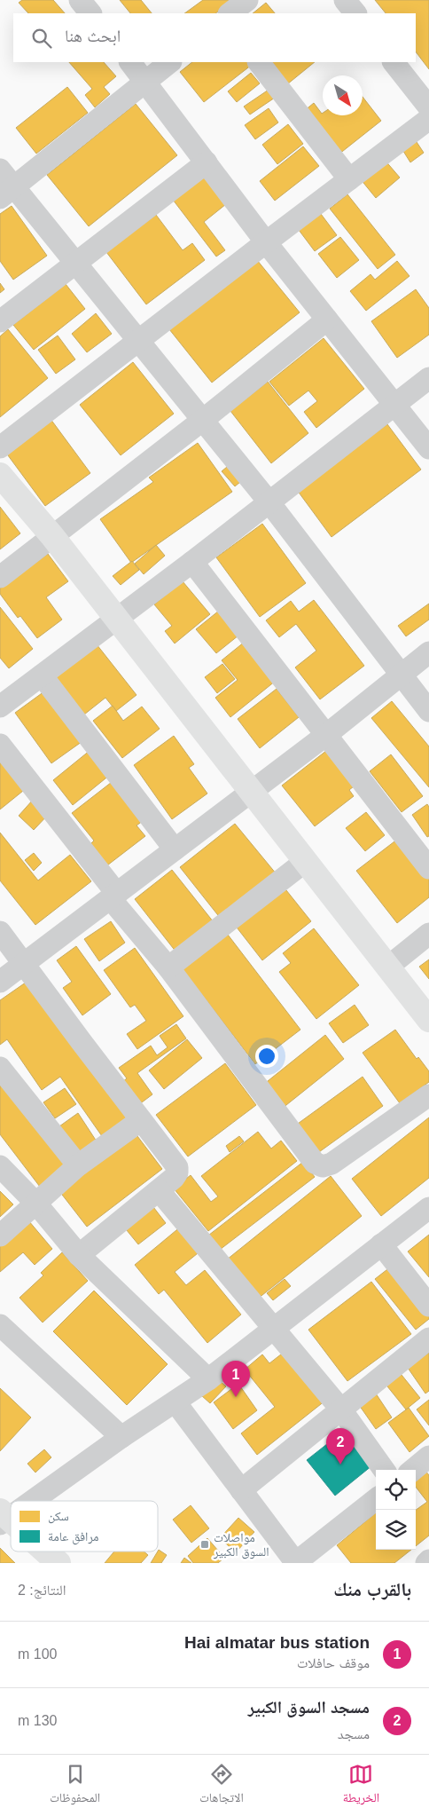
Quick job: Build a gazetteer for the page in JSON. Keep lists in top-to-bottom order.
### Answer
{
  "places": {
    "transit": ["مواصلات السوق الكبير"]
  },
  "legend": ["سكن", "مرافق عامة"],
  "north": "bottom right",
  "page": {
    "search": "ابحث هنا",
    "pins": ["1", "2"],
    "heading": ["بالقرب منك", "النتائج: 2"],
    "list": [
      {
        "mark": "1",
        "name": "Hai almatar bus station",
        "note": "موقف حافلات",
        "value": "100 m"
      },
      {
        "mark": "2",
        "name": "مسجد السوق الكبير",
        "note": "مسجد",
        "value": "130 m"
      }
    ],
    "nav": ["الخريطة", "الاتجاهات", "المحفوظات"]
  }
}
